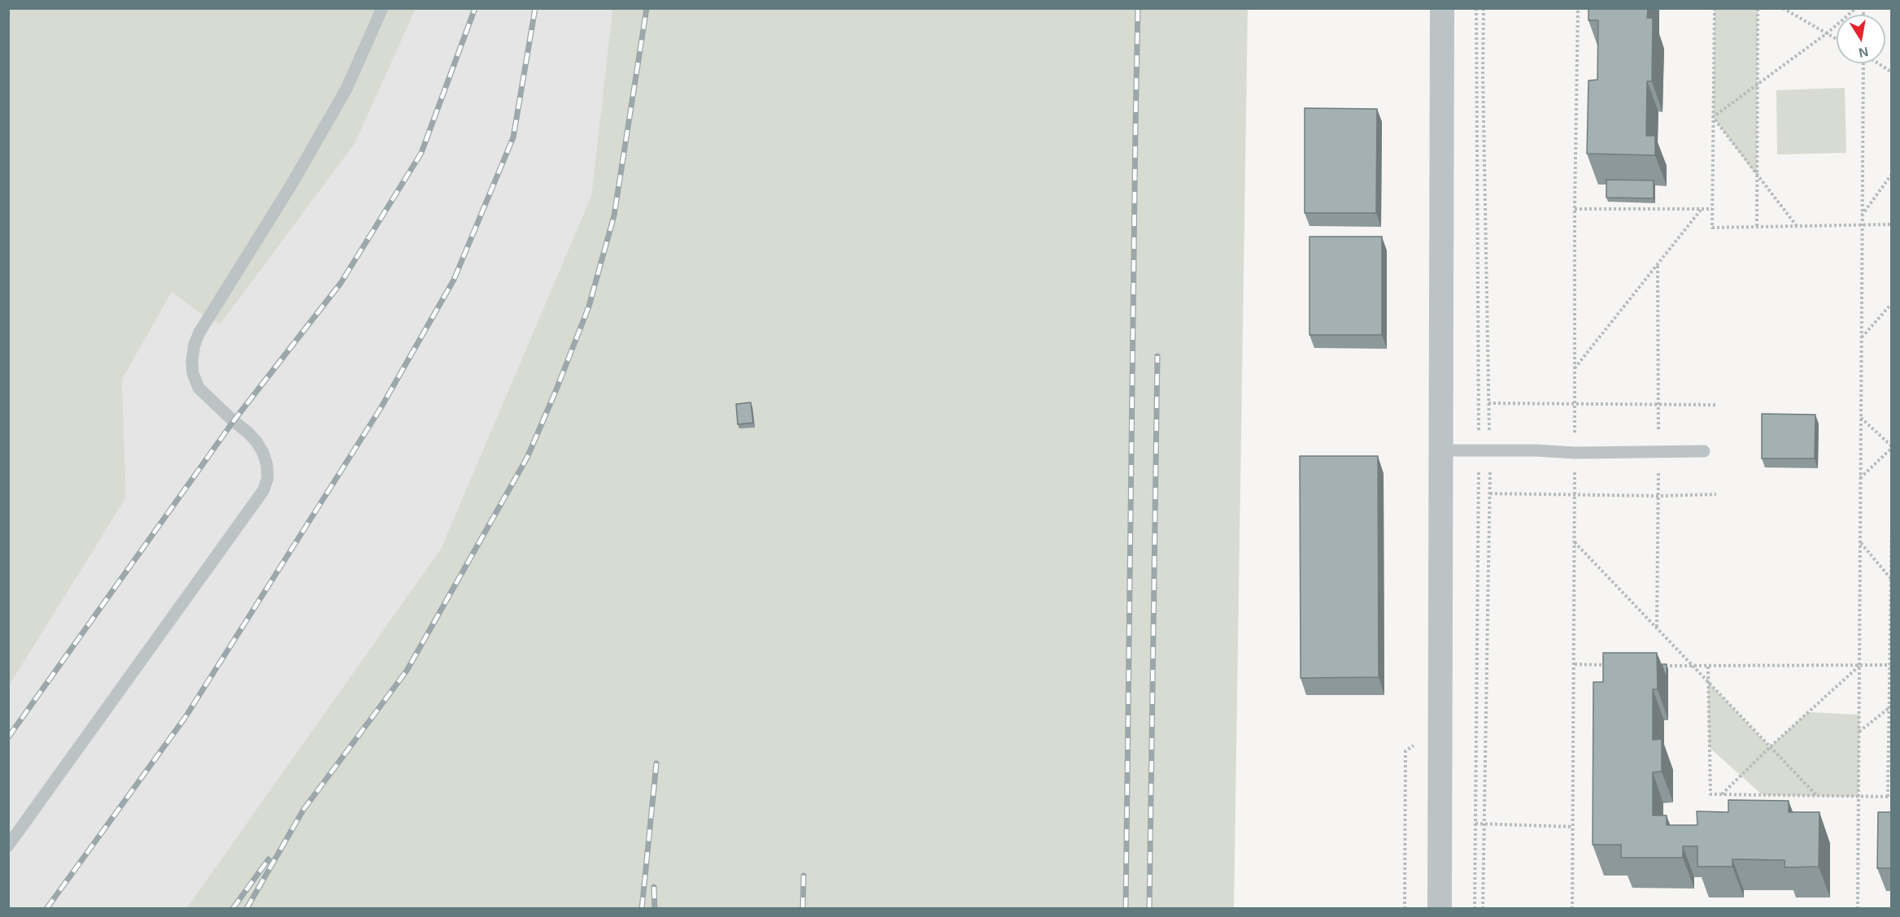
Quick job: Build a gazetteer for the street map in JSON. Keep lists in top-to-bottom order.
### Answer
{
  "north": "bottom"
}
